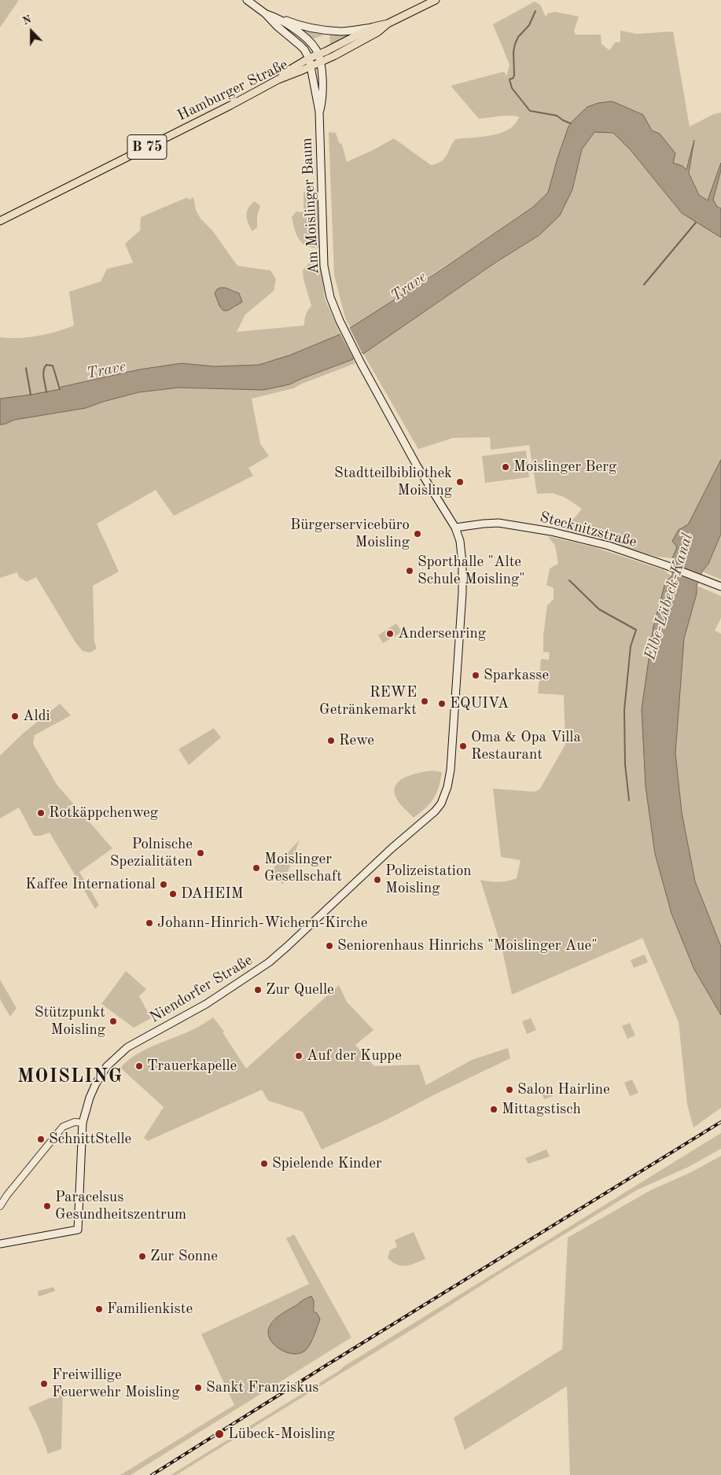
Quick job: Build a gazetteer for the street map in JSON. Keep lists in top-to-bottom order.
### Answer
{
  "streets": {
    "main road": [
      "Hamburger Straße",
      "B 75",
      "Am Moislinger Baum",
      "Stecknitzstraße",
      "Niendorfer Straße"
    ]
  },
  "crossings": [
    ["Hamburger Straße", "B 75"],
    ["Hamburger Straße", "Am Moislinger Baum"],
    ["B 75", "Am Moislinger Baum"],
    ["Am Moislinger Baum", "Stecknitzstraße"],
    ["Am Moislinger Baum", "Niendorfer Straße"],
    ["Stecknitzstraße", "Niendorfer Straße"]
  ],
  "districts": ["MOISLING"],
  "water": ["Trave", "Elbe-Lübeck-Kanal"],
  "places": [
    "Moislinger Berg",
    "Stadtteilbibliothek Moisling",
    "Bürgerservicebüro Moisling",
    "Sporthalle \"Alte Schule Moisling\"",
    "Andersenring",
    "Sparkasse",
    "REWE Getränkemarkt",
    "EQUIVA",
    "Aldi",
    "Rewe",
    "Oma & Opa Villa Restaurant",
    "Rotkäppchenweg",
    "Polnische Spezialitäten",
    "Moislinger Gesellschaft",
    "Polizeistation Moisling",
    "Kaffee International",
    "DAHEIM",
    "Johann-Hinrich-Wichern-Kirche",
    "Seniorenhaus Hinrichs \"Moislinger Aue\"",
    "Zur Quelle",
    "Stützpunkt Moisling",
    "Auf der Kuppe",
    "Trauerkapelle",
    "Salon Hairline",
    "Mittagstisch",
    "SchnittStelle",
    "Spielende Kinder",
    "Paracelsus Gesundheitszentrum",
    "Zur Sonne",
    "Familienkiste",
    "Freiwillige Feuerwehr Moisling",
    "Sankt Franziskus",
    "Lübeck-Moisling"
  ],
  "north": "top"
}
